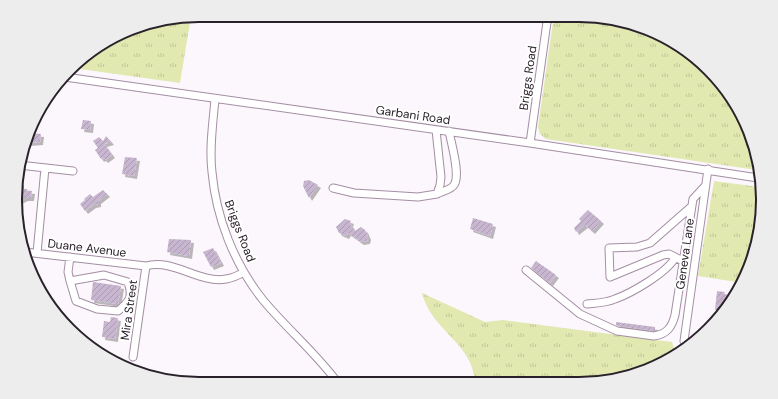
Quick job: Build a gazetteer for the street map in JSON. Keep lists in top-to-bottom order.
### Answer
{
  "streets": {
    "street": [
      "Briggs Road",
      "Garbani Road",
      "Duane Avenue",
      "Geneva Lane",
      "Mira Street"
    ]
  },
  "crossings": [
    ["Briggs Road", "Garbani Road"],
    ["Briggs Road", "Duane Avenue"],
    ["Garbani Road", "Geneva Lane"],
    ["Duane Avenue", "Mira Street"]
  ]
}
